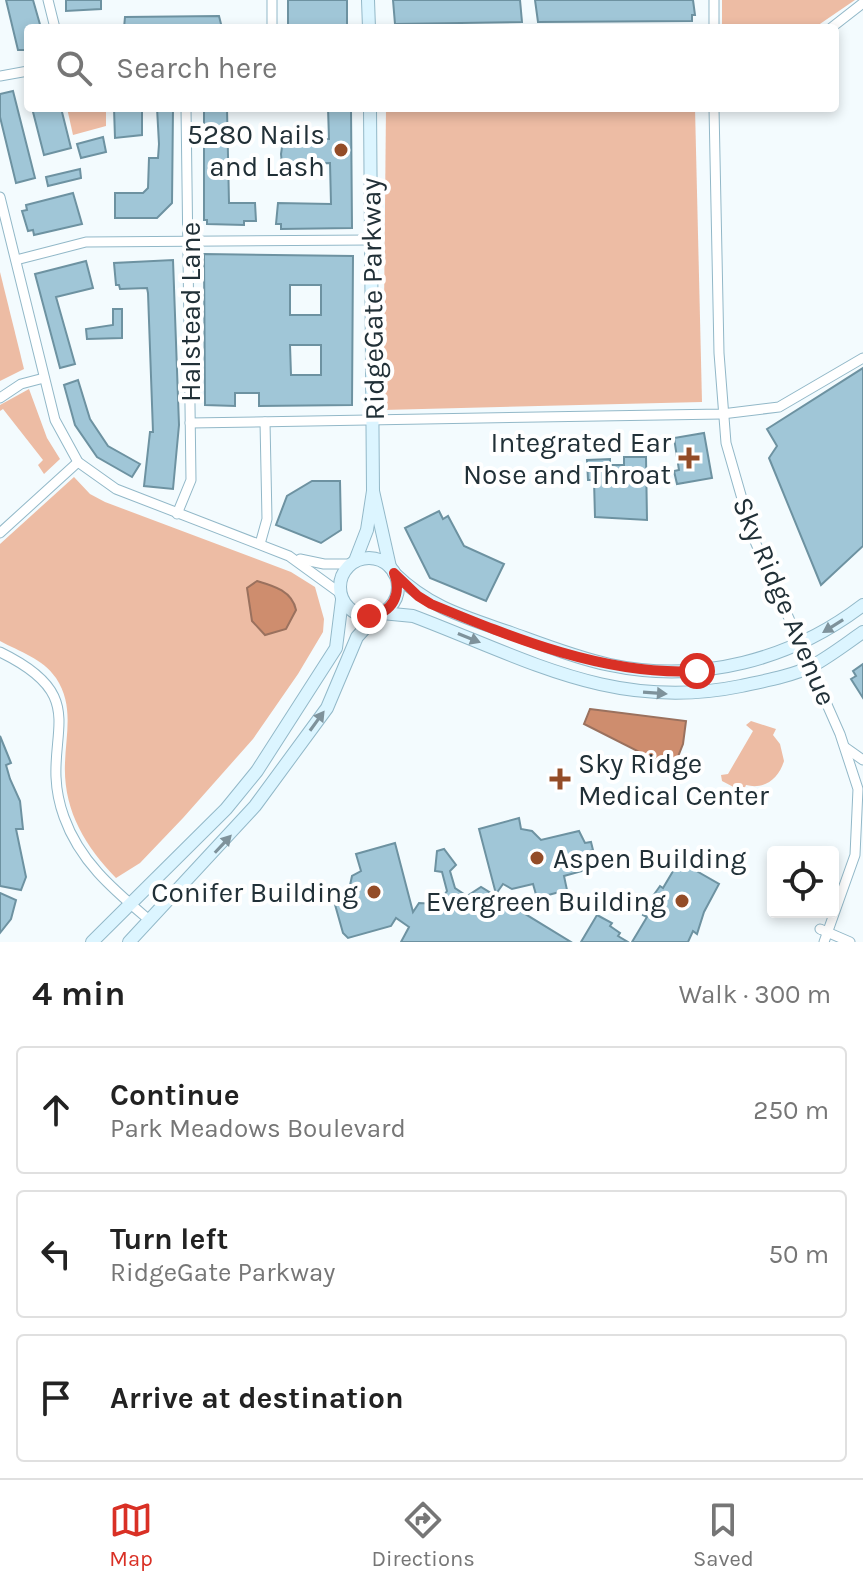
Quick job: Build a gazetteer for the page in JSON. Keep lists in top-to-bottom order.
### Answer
{
  "streets": {
    "main road": ["RidgeGate Parkway"],
    "street": ["Halstead Lane", "Sky Ridge Avenue"]
  },
  "places": {
    "other": [
      "5280 Nails and Lash",
      "Aspen Building",
      "Conifer Building",
      "Evergreen Building"
    ],
    "health": ["Integrated Ear Nose and Throat", "Sky Ridge Medical Center"]
  },
  "page": {
    "search": "Search here",
    "heading": ["4 min", "Walk · 300 m"],
    "list": [
      ["Continue", "Park Meadows Boulevard", "250 m"],
      ["Turn left", "RidgeGate Parkway", "50 m"],
      "Arrive at destination"
    ],
    "nav": ["Map", "Directions", "Saved"]
  }
}
